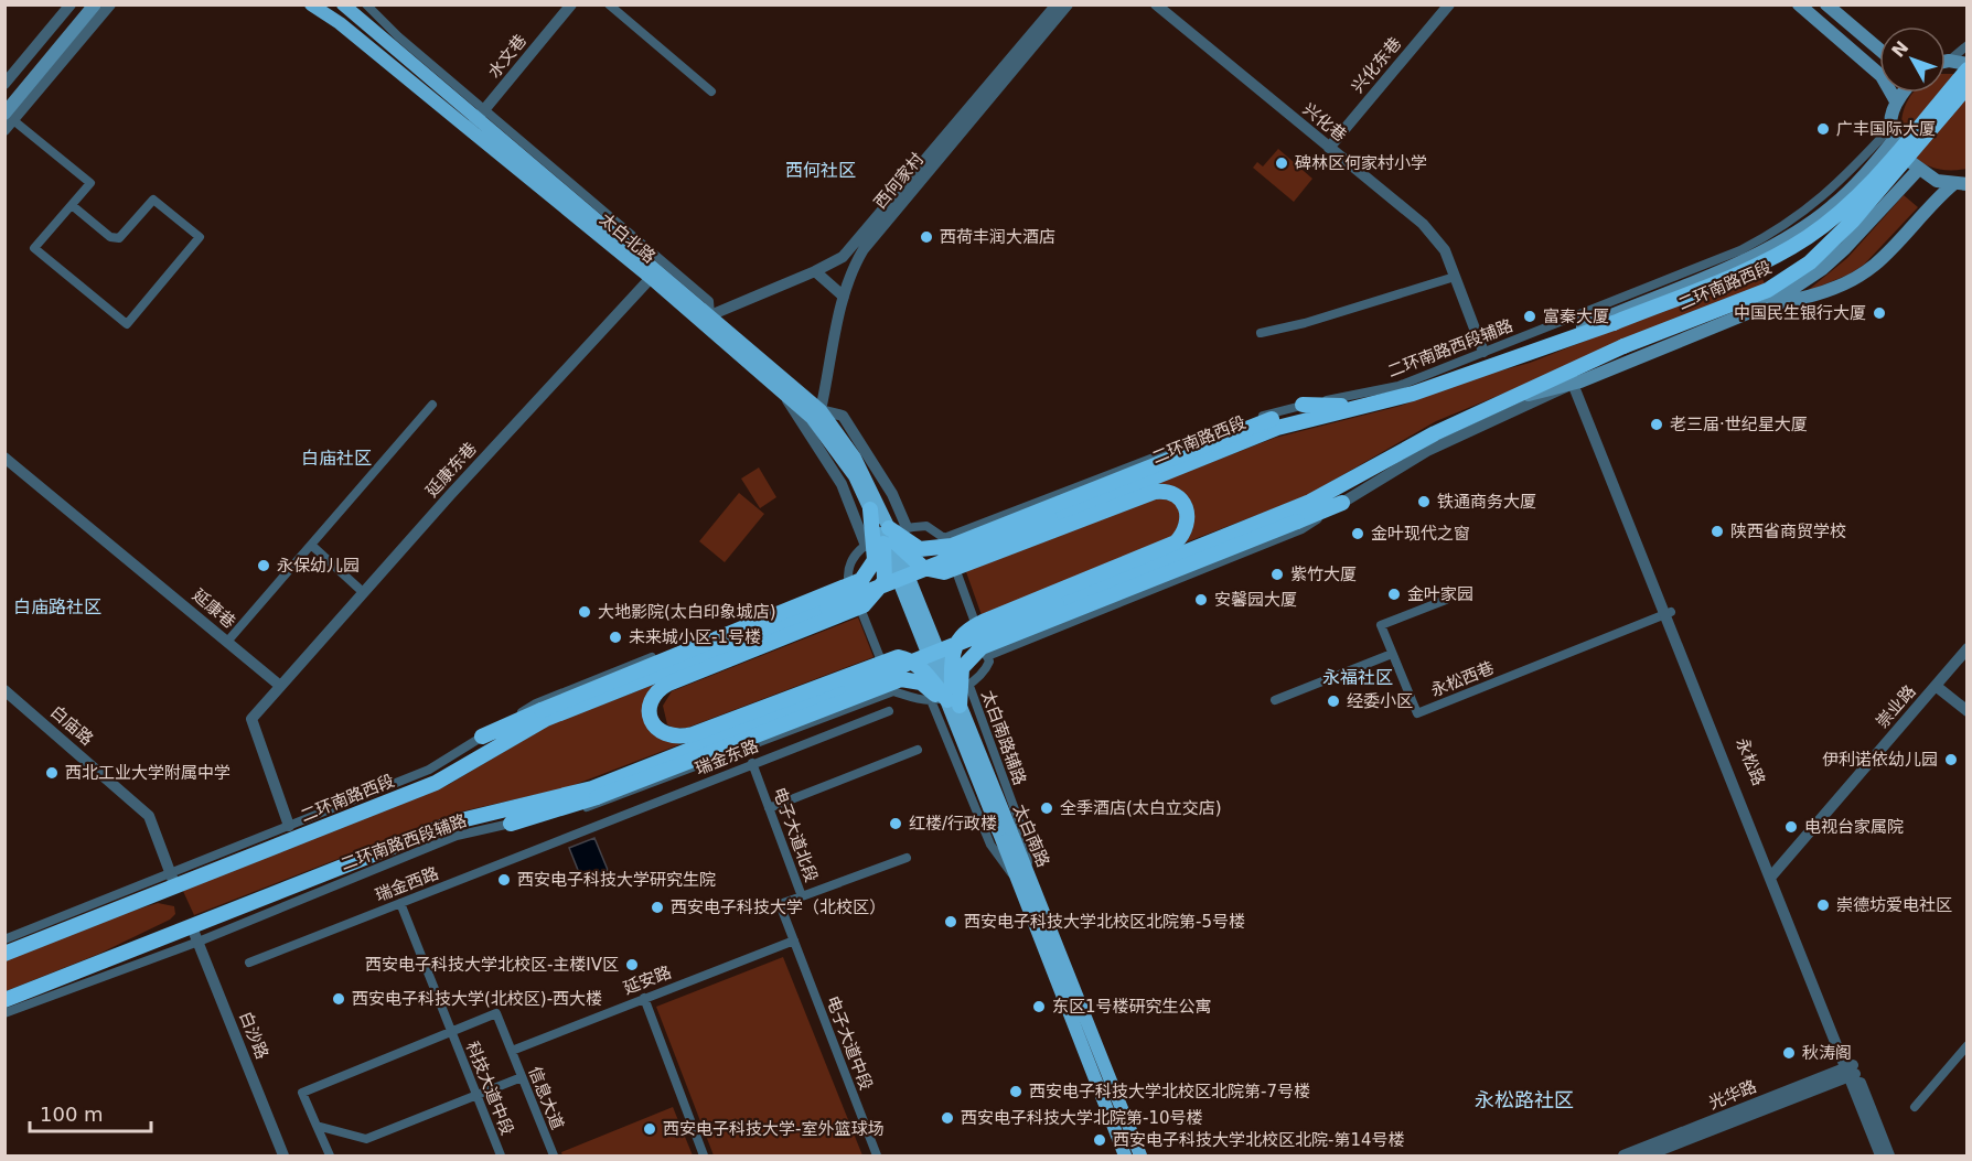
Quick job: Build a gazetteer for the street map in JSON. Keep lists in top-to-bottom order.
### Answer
{
  "streets": {
    "highway": ["二环南路西段"],
    "main road": ["太白北路", "太白南路"],
    "street": [
      "水文巷",
      "兴化东巷",
      "兴化巷",
      "西何家村",
      "二环南路西段辅路",
      "延康东巷",
      "延康巷",
      "永松西巷",
      "崇业路",
      "白庙路",
      "太白南路辅路",
      "瑞金东路",
      "永松路",
      "电子大道北段",
      "瑞金西路",
      "延安路",
      "白沙路",
      "电子大道中段",
      "科技大道中段",
      "光华路",
      "信息大道"
    ]
  },
  "crossings": [
    ["水文巷", "太白北路"],
    ["兴化东巷", "兴化巷"],
    ["兴化巷", "二环南路西段辅路"],
    ["西何家村", "太白北路"],
    ["太白北路", "延康东巷"],
    ["太白北路", "太白南路"],
    ["二环南路西段", "二环南路西段辅路"],
    ["二环南路西段", "白庙路"],
    ["二环南路西段辅路", "白沙路"],
    ["延康东巷", "延康巷"],
    ["永松西巷", "永松路"],
    ["崇业路", "永松路"],
    ["太白南路辅路", "太白南路"],
    ["瑞金东路", "电子大道北段"],
    ["瑞金东路", "瑞金西路"],
    ["永松路", "光华路"],
    ["电子大道北段", "延安路"],
    ["电子大道北段", "电子大道中段"],
    ["瑞金西路", "科技大道中段"],
    ["延安路", "电子大道中段"],
    ["延安路", "信息大道"],
    ["科技大道中段", "信息大道"]
  ],
  "districts": [
    "西何社区",
    "白庙社区",
    "白庙路社区",
    "永福社区",
    "永松路社区"
  ],
  "places": [
    "广丰国际大厦",
    "碑林区何家村小学",
    "西荷丰润大酒店",
    "中国民生银行大厦",
    "富秦大厦",
    "老三届·世纪星大厦",
    "铁通商务大厦",
    "陕西省商贸学校",
    "金叶现代之窗",
    "永保幼儿园",
    "紫竹大厦",
    "金叶家园",
    "安馨园大厦",
    "大地影院(太白印象城店)",
    "未来城小区-1号楼",
    "经委小区",
    "伊利诺依幼儿园",
    "西北工业大学附属中学",
    "全季酒店(太白立交店)",
    "红楼/行政楼",
    "电视台家属院",
    "西安电子科技大学研究生院",
    "崇德坊爱电社区",
    "西安电子科技大学（北校区）",
    "西安电子科技大学北校区北院第-5号楼",
    "西安电子科技大学北校区-主楼IV区",
    "西安电子科技大学(北校区)-西大楼",
    "东区1号楼研究生公寓",
    "秋涛阁",
    "西安电子科技大学北校区北院第-7号楼",
    "西安电子科技大学北院第-10号楼",
    "西安电子科技大学-室外篮球场",
    "西安电子科技大学北校区北院-第14号楼"
  ],
  "scale_bar": "100 m",
  "north": "top left"
}
